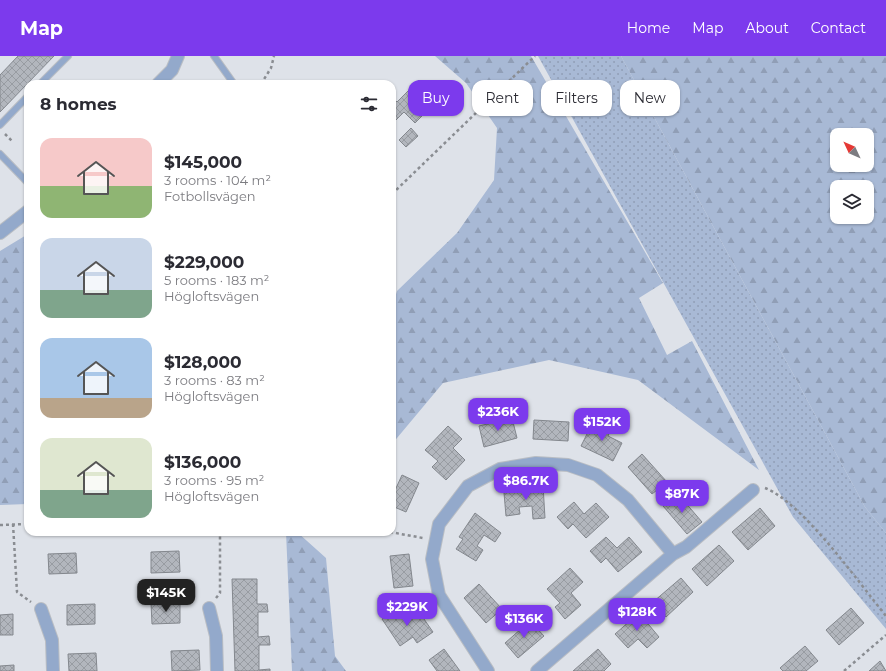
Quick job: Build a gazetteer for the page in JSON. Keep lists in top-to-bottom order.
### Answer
{
  "north": "top left",
  "page": {
    "header": "Map",
    "nav": [
      "Home",
      "Map",
      "About",
      "Contact"
    ],
    "chip": [
      "Buy",
      "Rent",
      "Filters",
      "New"
    ],
    "heading": "8 homes",
    "list": [
      {
        "name": "$145,000",
        "note": "3 rooms · 104 m² · Fotbollsvägen"
      },
      {
        "name": "$229,000",
        "note": "5 rooms · 183 m² · Högloftsvägen"
      },
      {
        "name": "$128,000",
        "note": "3 rooms · 83 m² · Högloftsvägen"
      },
      {
        "name": "$136,000",
        "note": "3 rooms · 95 m² · Högloftsvägen"
      }
    ],
    "price": [
      "$236K",
      "$152K",
      "$86.7K",
      "$87K",
      "$145K",
      "$229K",
      "$128K",
      "$136K"
    ]
  }
}
